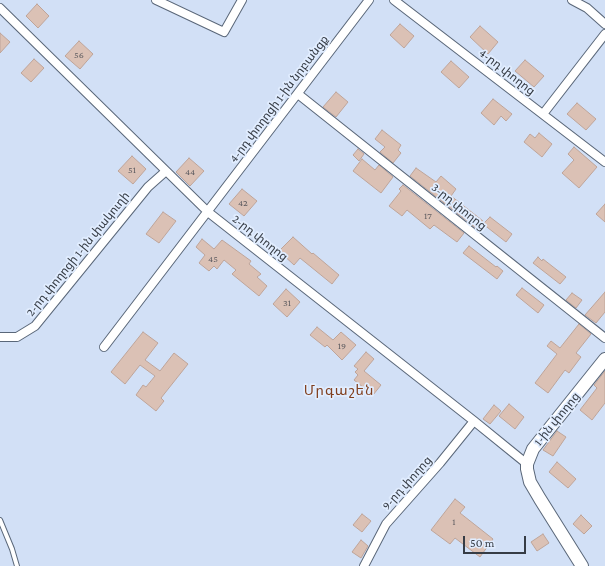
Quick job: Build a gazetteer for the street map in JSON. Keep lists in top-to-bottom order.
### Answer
{
  "streets": {
    "main road": ["1-ին փողոց"],
    "street": [
      "4-րդ փողոց",
      "4-րդ փողոցի 1-ին նրբանցք",
      "3-րդ փողոց",
      "2-րդ փողոց",
      "2-րդ փողոցի 1-ին փակուղի",
      "9-րդ փողոց"
    ]
  },
  "crossings": [
    ["4-րդ փողոցի 1-ին նրբանցք", "3-րդ փողոց"],
    ["4-րդ փողոցի 1-ին նրբանցք", "2-րդ փողոց"],
    ["2-րդ փողոց", "2-րդ փողոցի 1-ին փակուղի"],
    ["2-րդ փողոց", "1-ին փողոց"],
    ["2-րդ փողոց", "9-րդ փողոց"]
  ],
  "districts": ["Մրգաշեն"],
  "house_numbers": [
    "56",
    "51",
    "44",
    "42",
    "17",
    "45",
    "31",
    "19",
    "1"
  ],
  "scale_bar": "50 m"
}
